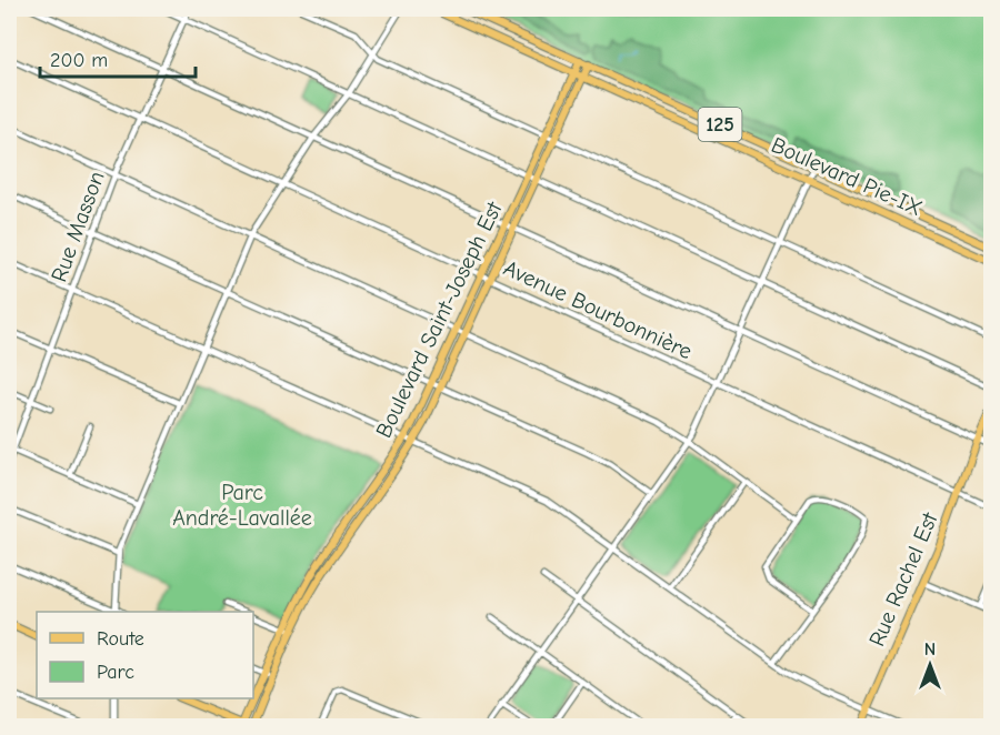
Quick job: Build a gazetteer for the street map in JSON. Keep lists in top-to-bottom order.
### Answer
{
  "streets": {
    "main road": [
      "125",
      "Boulevard Pie-IX",
      "Boulevard Saint-Joseph Est",
      "Rue Rachel Est"
    ],
    "street": ["Rue Masson", "Avenue Bourbonnière"]
  },
  "crossings": [
    ["Boulevard Pie-IX", "Boulevard Saint-Joseph Est"],
    ["Rue Masson", "Avenue Bourbonnière"],
    ["Avenue Bourbonnière", "Boulevard Saint-Joseph Est"],
    ["Avenue Bourbonnière", "Rue Rachel Est"]
  ],
  "parks": ["Parc André-Lavallée"],
  "legend": ["Route", "Parc"],
  "scale_bar": "200 m",
  "north": "top"
}
